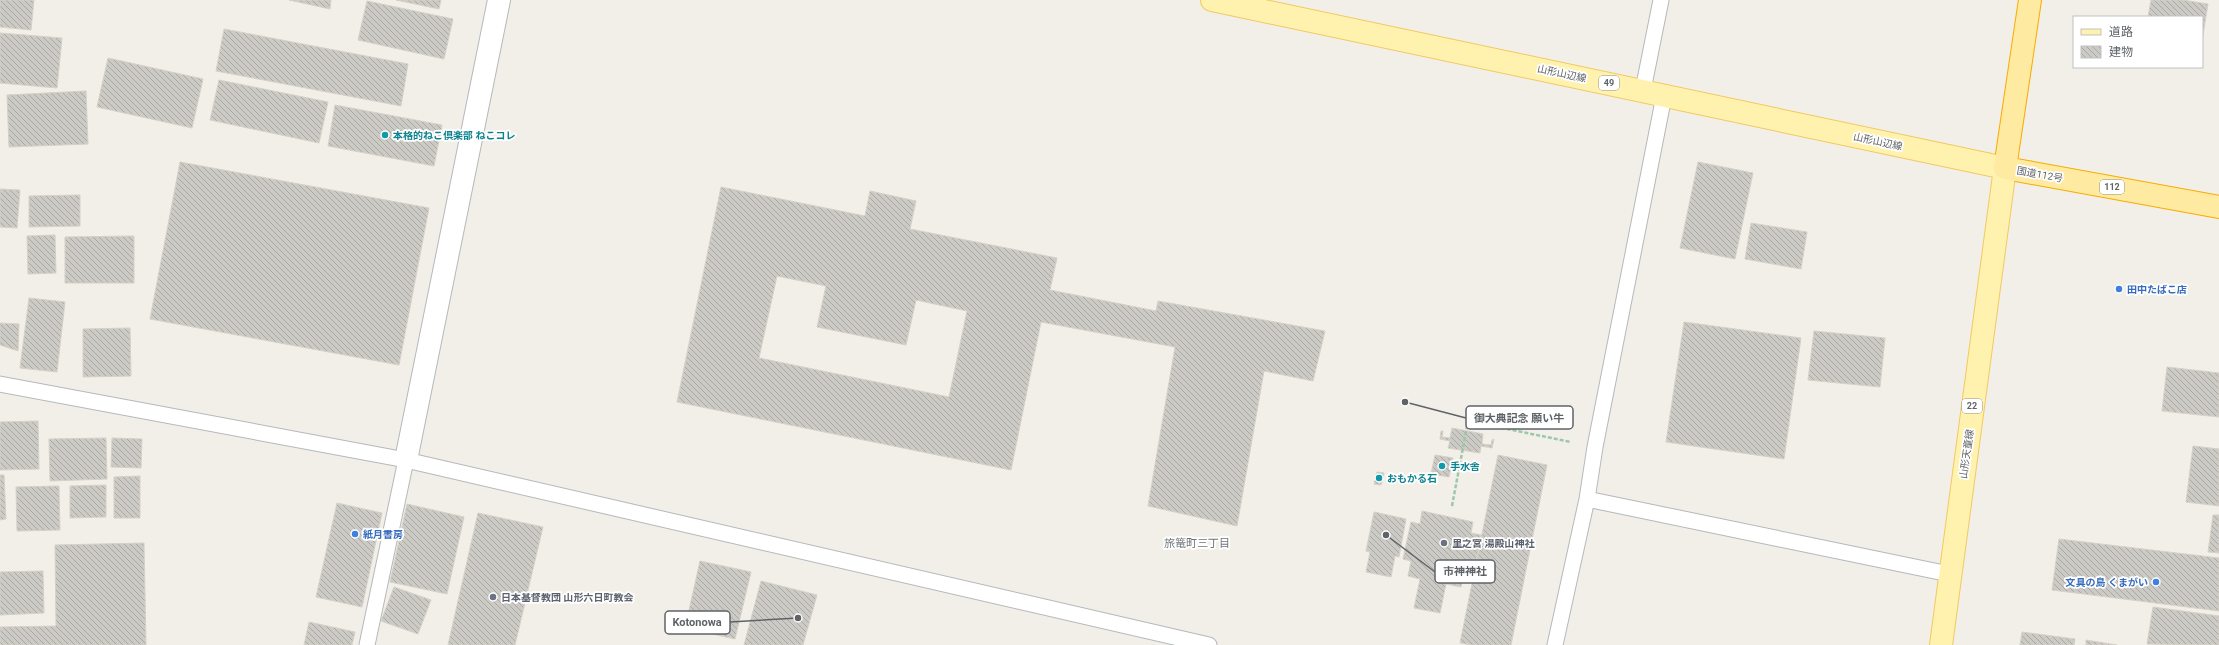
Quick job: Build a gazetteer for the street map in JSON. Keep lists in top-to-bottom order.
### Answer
{
  "streets": {
    "highway": ["国道112号", "112"],
    "main road": [
      "山形山辺線",
      "49",
      "22",
      "山形天童線"
    ]
  },
  "crossings": [
    ["山形山辺線", "国道112号"],
    ["山形山辺線", "山形天童線"],
    ["国道112号", "山形天童線"]
  ],
  "districts": ["旅篭町三丁目"],
  "places": [
    "本格的ねこ倶楽部 ねこコレ",
    "田中たばこ店",
    "御大典記念 願い牛",
    "手水舎",
    "おもかる石",
    "紙月書房",
    "市神神社",
    "里之宮 湯殿山神社",
    "文具の島 くまがい",
    "日本基督教団 山形六日町教会",
    "Kotonowa"
  ],
  "legend": ["道路", "建物"]
}
